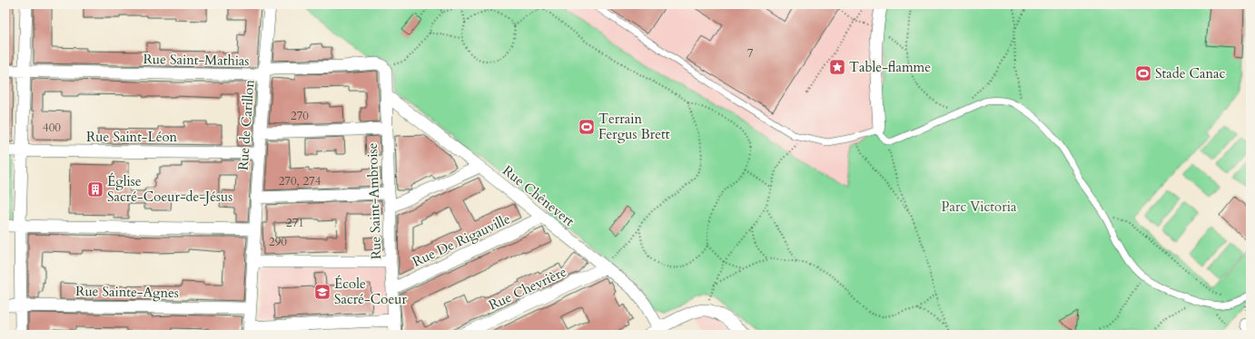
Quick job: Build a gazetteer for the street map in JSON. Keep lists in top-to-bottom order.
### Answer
{
  "streets": {
    "street": [
      "Rue Saint-Mathias",
      "Rue de Carillon",
      "Rue Saint-Léon",
      "Rue Chênevert",
      "Rue Saint-Ambroise",
      "Rue De Rigauville",
      "Rue Chevrière",
      "Rue Sainte-Agnes"
    ]
  },
  "crossings": [
    ["Rue Saint-Mathias", "Rue de Carillon"],
    ["Rue Saint-Mathias", "Rue Saint-Ambroise"],
    ["Rue de Carillon", "Rue Saint-Léon"],
    ["Rue de Carillon", "Rue Sainte-Agnes"],
    ["Rue Chênevert", "Rue Saint-Ambroise"],
    ["Rue Chênevert", "Rue De Rigauville"],
    ["Rue Chênevert", "Rue Chevrière"],
    ["Rue Saint-Ambroise", "Rue De Rigauville"]
  ],
  "parks": ["Parc Victoria"],
  "places": {
    "place": ["Table-flamme"],
    "sports": ["Stade Canac", "Terrain Fergus Brett"],
    "building": ["Église Sacré-Coeur-de-Jésus"],
    "school or university": ["École Sacré-Coeur"]
  },
  "house_numbers": [
    "7",
    "270",
    "400",
    "270, 274",
    "271",
    "290"
  ]
}
